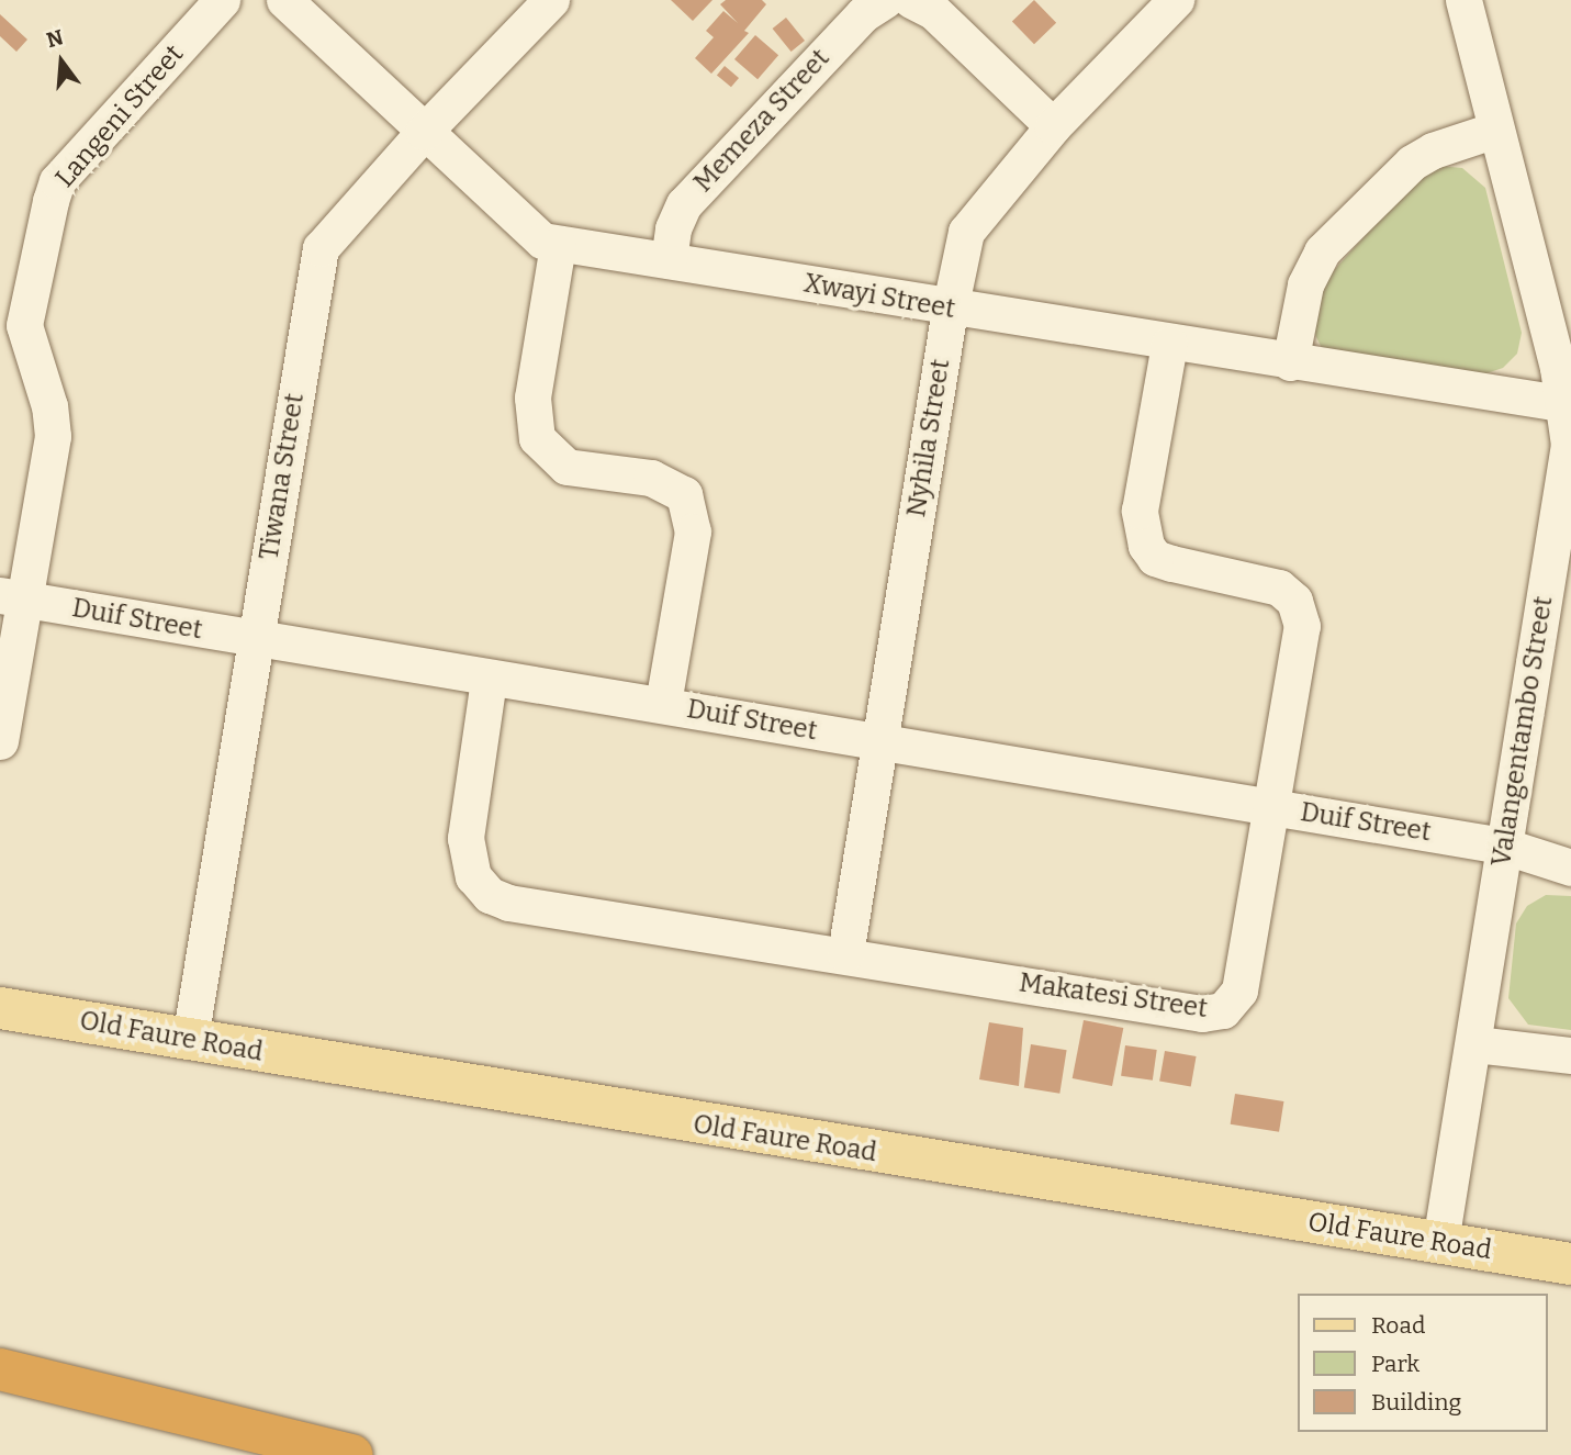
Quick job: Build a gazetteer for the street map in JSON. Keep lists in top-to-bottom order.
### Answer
{
  "streets": {
    "main road": ["Old Faure Road"],
    "street": [
      "Langeni Street",
      "Memeza Street",
      "Xwayi Street",
      "Nyhila Street",
      "Tiwana Street",
      "Duif Street",
      "Valangentambo Street",
      "Makatesi Street"
    ]
  },
  "crossings": [
    ["Langeni Street", "Duif Street"],
    ["Memeza Street", "Xwayi Street"],
    ["Xwayi Street", "Nyhila Street"],
    ["Xwayi Street", "Tiwana Street"],
    ["Xwayi Street", "Valangentambo Street"],
    ["Xwayi Street", "Makatesi Street"],
    ["Nyhila Street", "Duif Street"],
    ["Nyhila Street", "Makatesi Street"],
    ["Tiwana Street", "Duif Street"],
    ["Tiwana Street", "Old Faure Road"],
    ["Duif Street", "Valangentambo Street"],
    ["Duif Street", "Makatesi Street"],
    ["Valangentambo Street", "Old Faure Road"]
  ],
  "legend": ["Road", "Park", "Building"],
  "north": "top"
}
